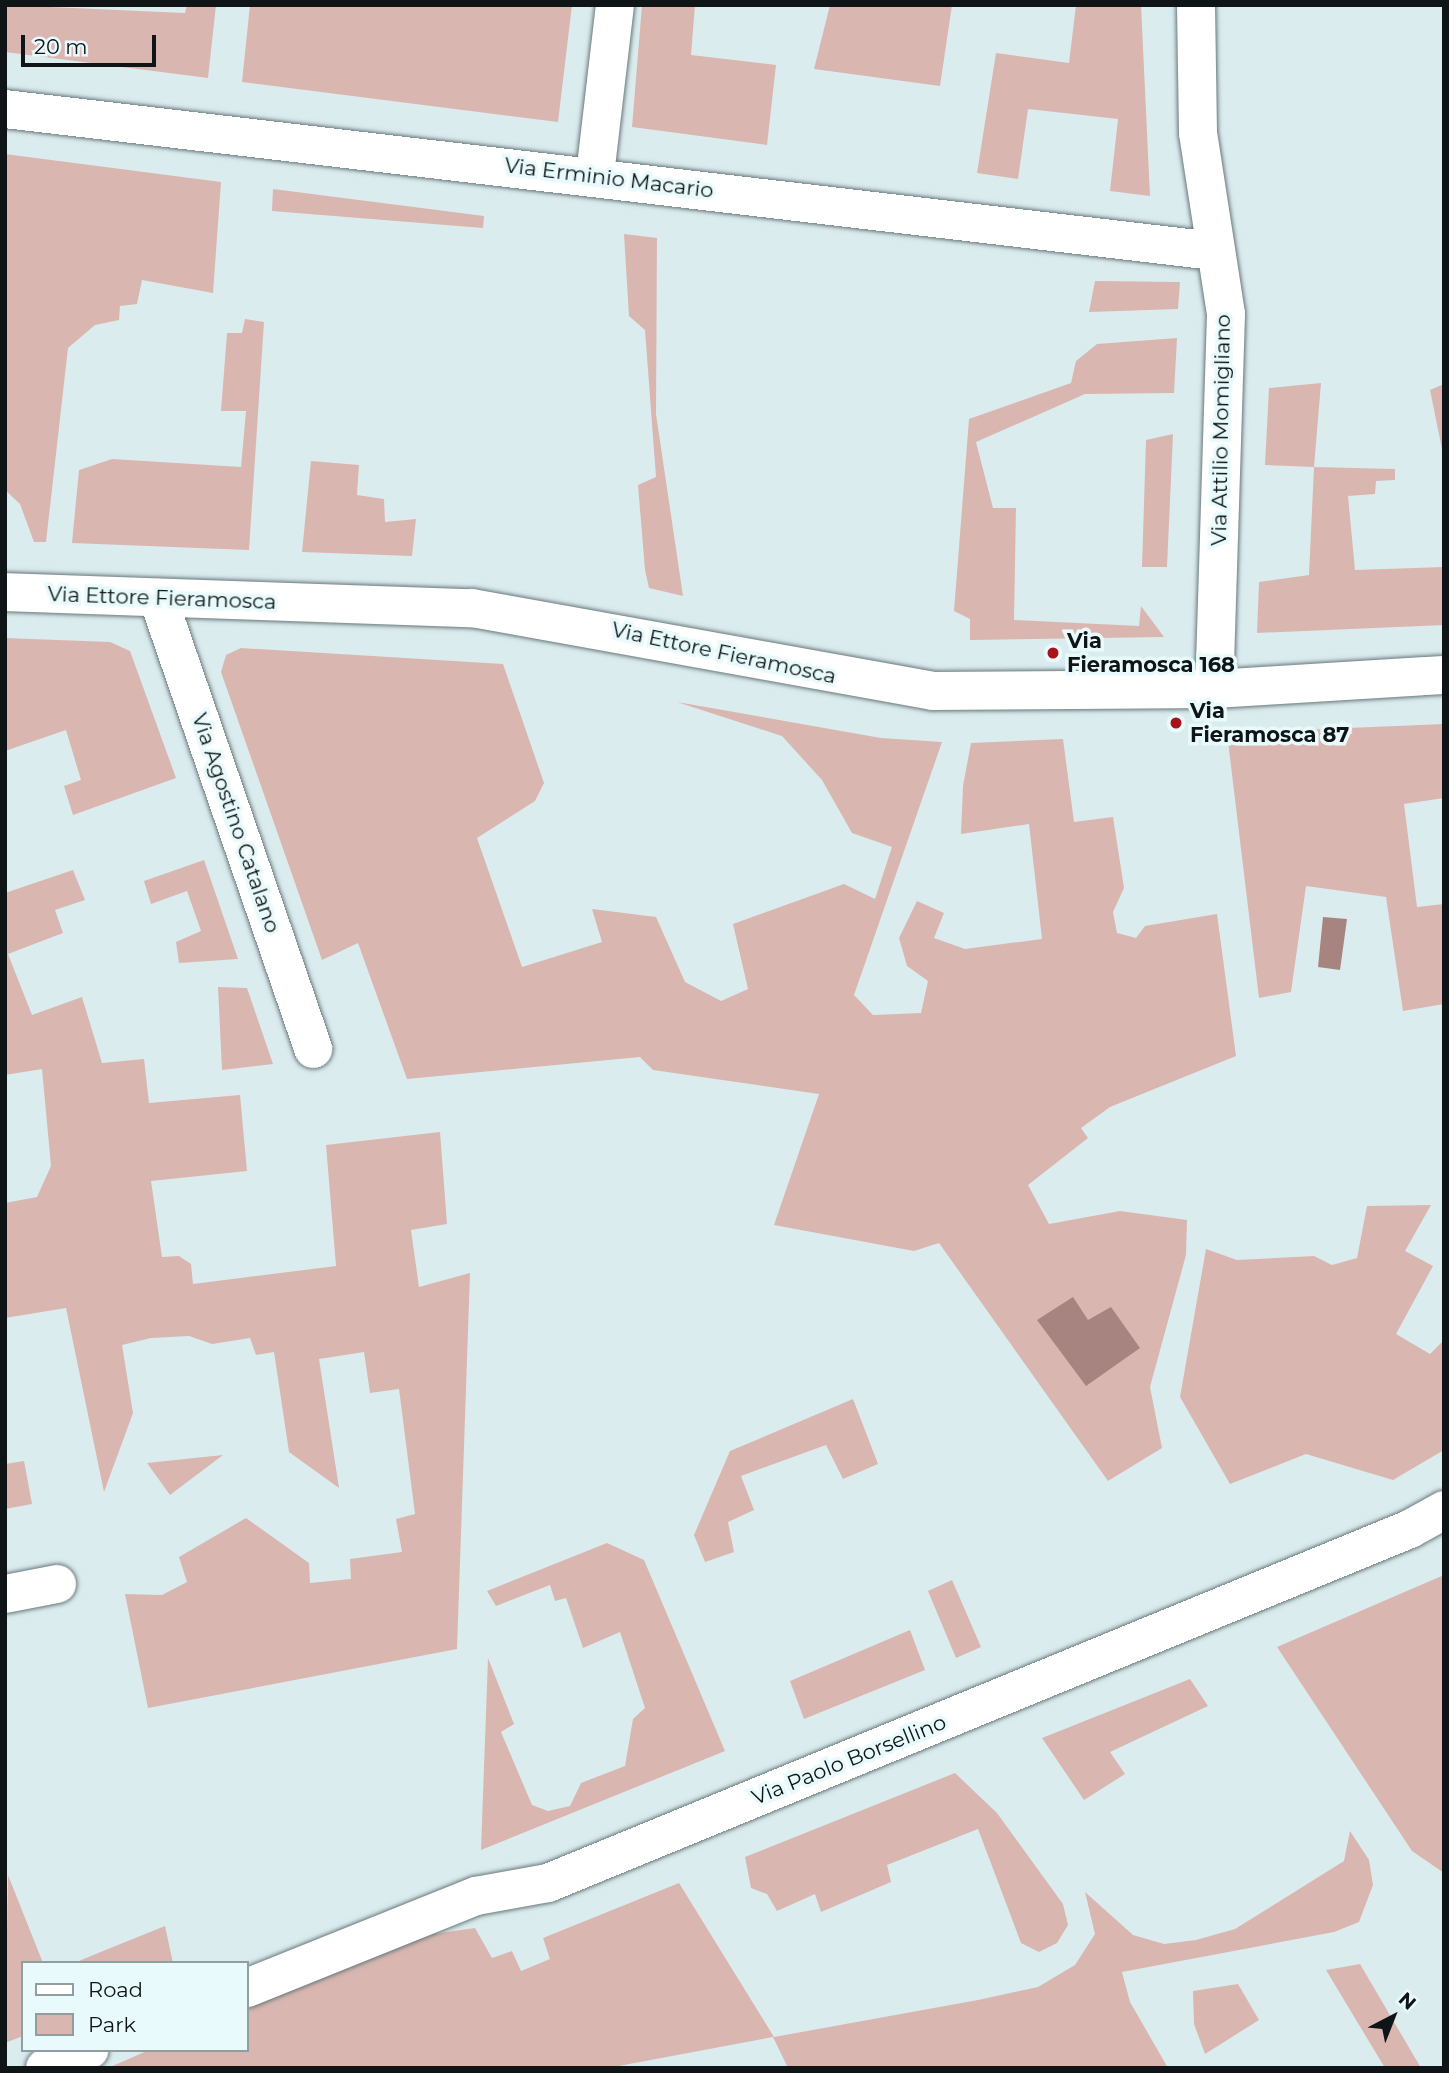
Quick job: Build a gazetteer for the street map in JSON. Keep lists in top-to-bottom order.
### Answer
{
  "streets": {
    "street": [
      "Via Erminio Macario",
      "Via Attilio Momigliano",
      "Via Ettore Fieramosca",
      "Via Agostino Catalano",
      "Via Paolo Borsellino"
    ]
  },
  "crossings": [
    ["Via Erminio Macario", "Via Attilio Momigliano"],
    ["Via Attilio Momigliano", "Via Ettore Fieramosca"],
    ["Via Ettore Fieramosca", "Via Agostino Catalano"]
  ],
  "places": ["Via Fieramosca 168", "Via Fieramosca 87"],
  "legend": ["Road", "Park"],
  "scale_bar": "20 m",
  "north": "top right"
}
